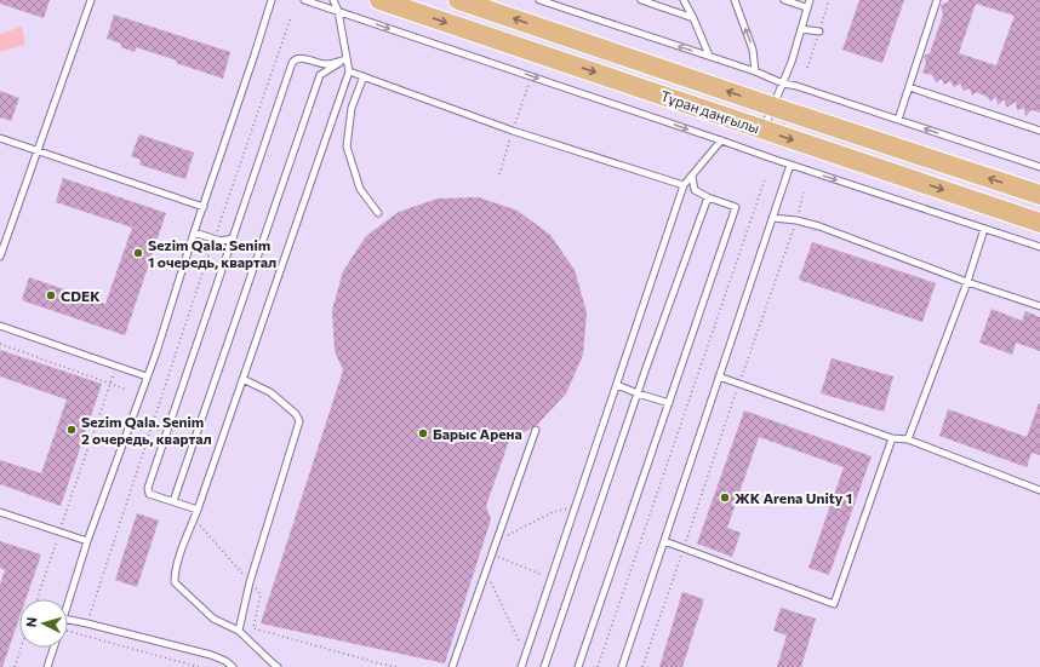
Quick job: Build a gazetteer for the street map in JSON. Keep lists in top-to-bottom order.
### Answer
{
  "streets": {
    "main road": ["Тұран даңғылы"]
  },
  "places": [
    "Sezim Qala. Senim 1 очередь, квартал",
    "CDEK",
    "Sezim Qala. Senim 2 очередь, квартал",
    "Барыс Арена",
    "ЖК Arena Unity 1"
  ],
  "north": "left"
}
